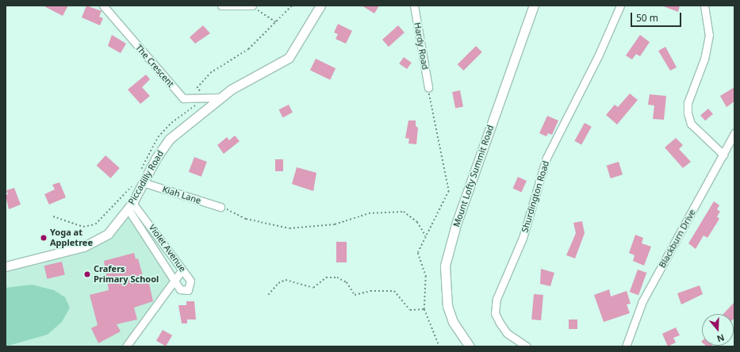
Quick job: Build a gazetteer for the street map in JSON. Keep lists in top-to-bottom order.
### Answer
{
  "streets": {
    "main road": ["Mount Lofty Summit Road", "Piccadilly Road"],
    "street": [
      "Hardy Road",
      "The Crescent",
      "Kiah Lane",
      "Shurdington Road",
      "Blackburn Drive",
      "Violet Avenue"
    ]
  },
  "crossings": [
    ["The Crescent", "Piccadilly Road"],
    ["Piccadilly Road", "Kiah Lane"],
    ["Piccadilly Road", "Violet Avenue"]
  ],
  "places": ["Yoga at Appletree", "Crafers Primary School"],
  "scale_bar": "50 m",
  "north": "bottom"
}
